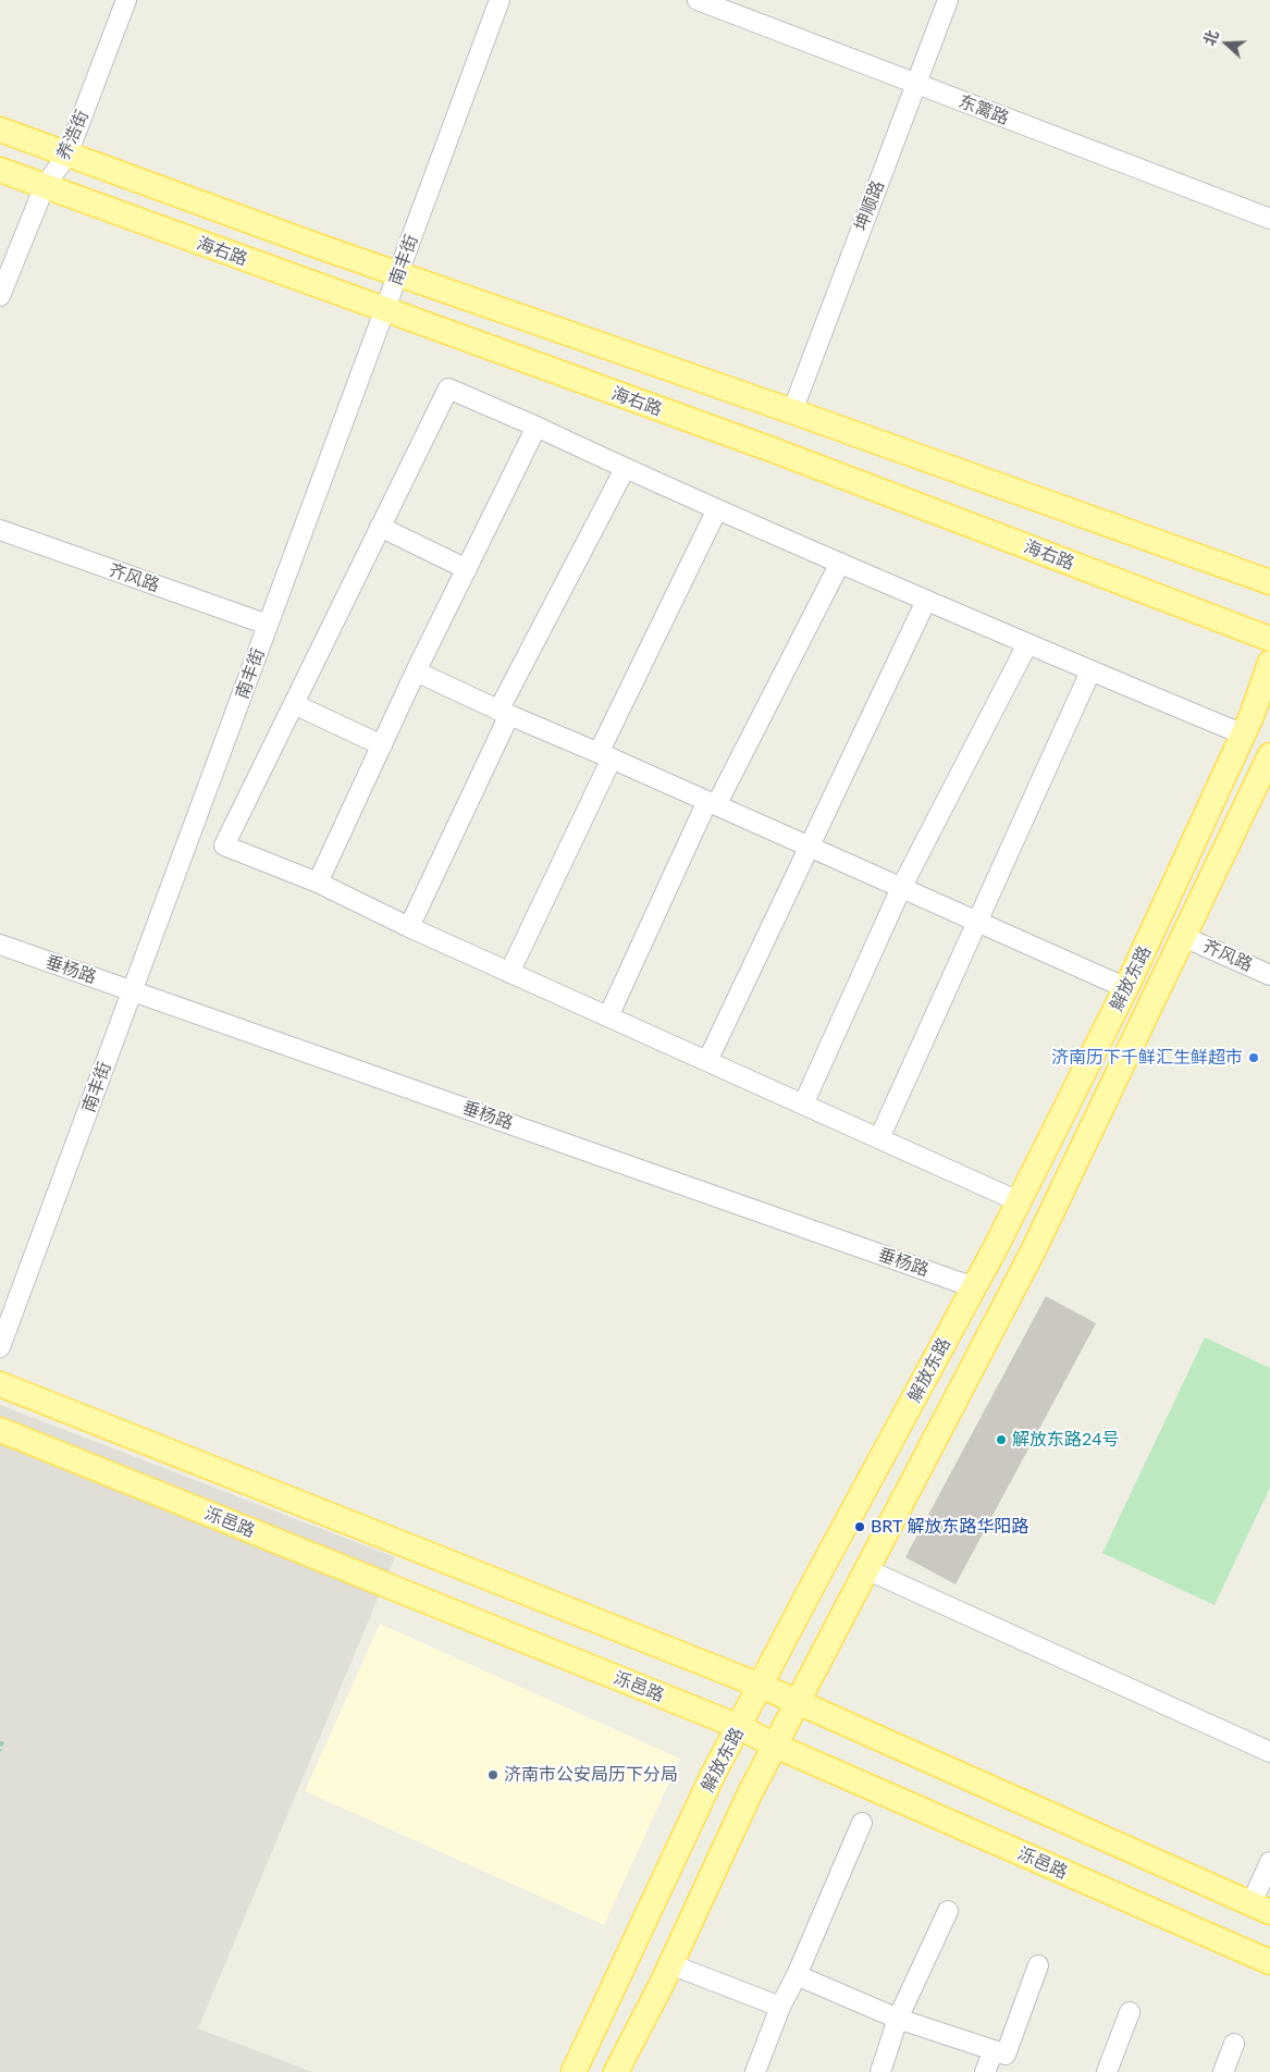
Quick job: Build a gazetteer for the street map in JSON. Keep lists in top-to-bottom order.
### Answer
{
  "streets": {
    "main road": ["海右路", "解放东路", "泺邑路"],
    "street": [
      "东篱路",
      "养浩街",
      "坤顺路",
      "南丰街",
      "齐风路",
      "垂杨路"
    ]
  },
  "crossings": [
    ["东篱路", "坤顺路"],
    ["养浩街", "海右路"],
    ["海右路", "南丰街"],
    ["南丰街", "齐风路"],
    ["南丰街", "垂杨路"],
    ["齐风路", "解放东路"],
    ["垂杨路", "解放东路"],
    ["解放东路", "泺邑路"]
  ],
  "places": [
    "济南历下千鲜汇生鲜超市",
    "解放东路24号",
    "BRT 解放东路华阳路",
    "济南市公安局历下分局"
  ],
  "north": "left"
}
